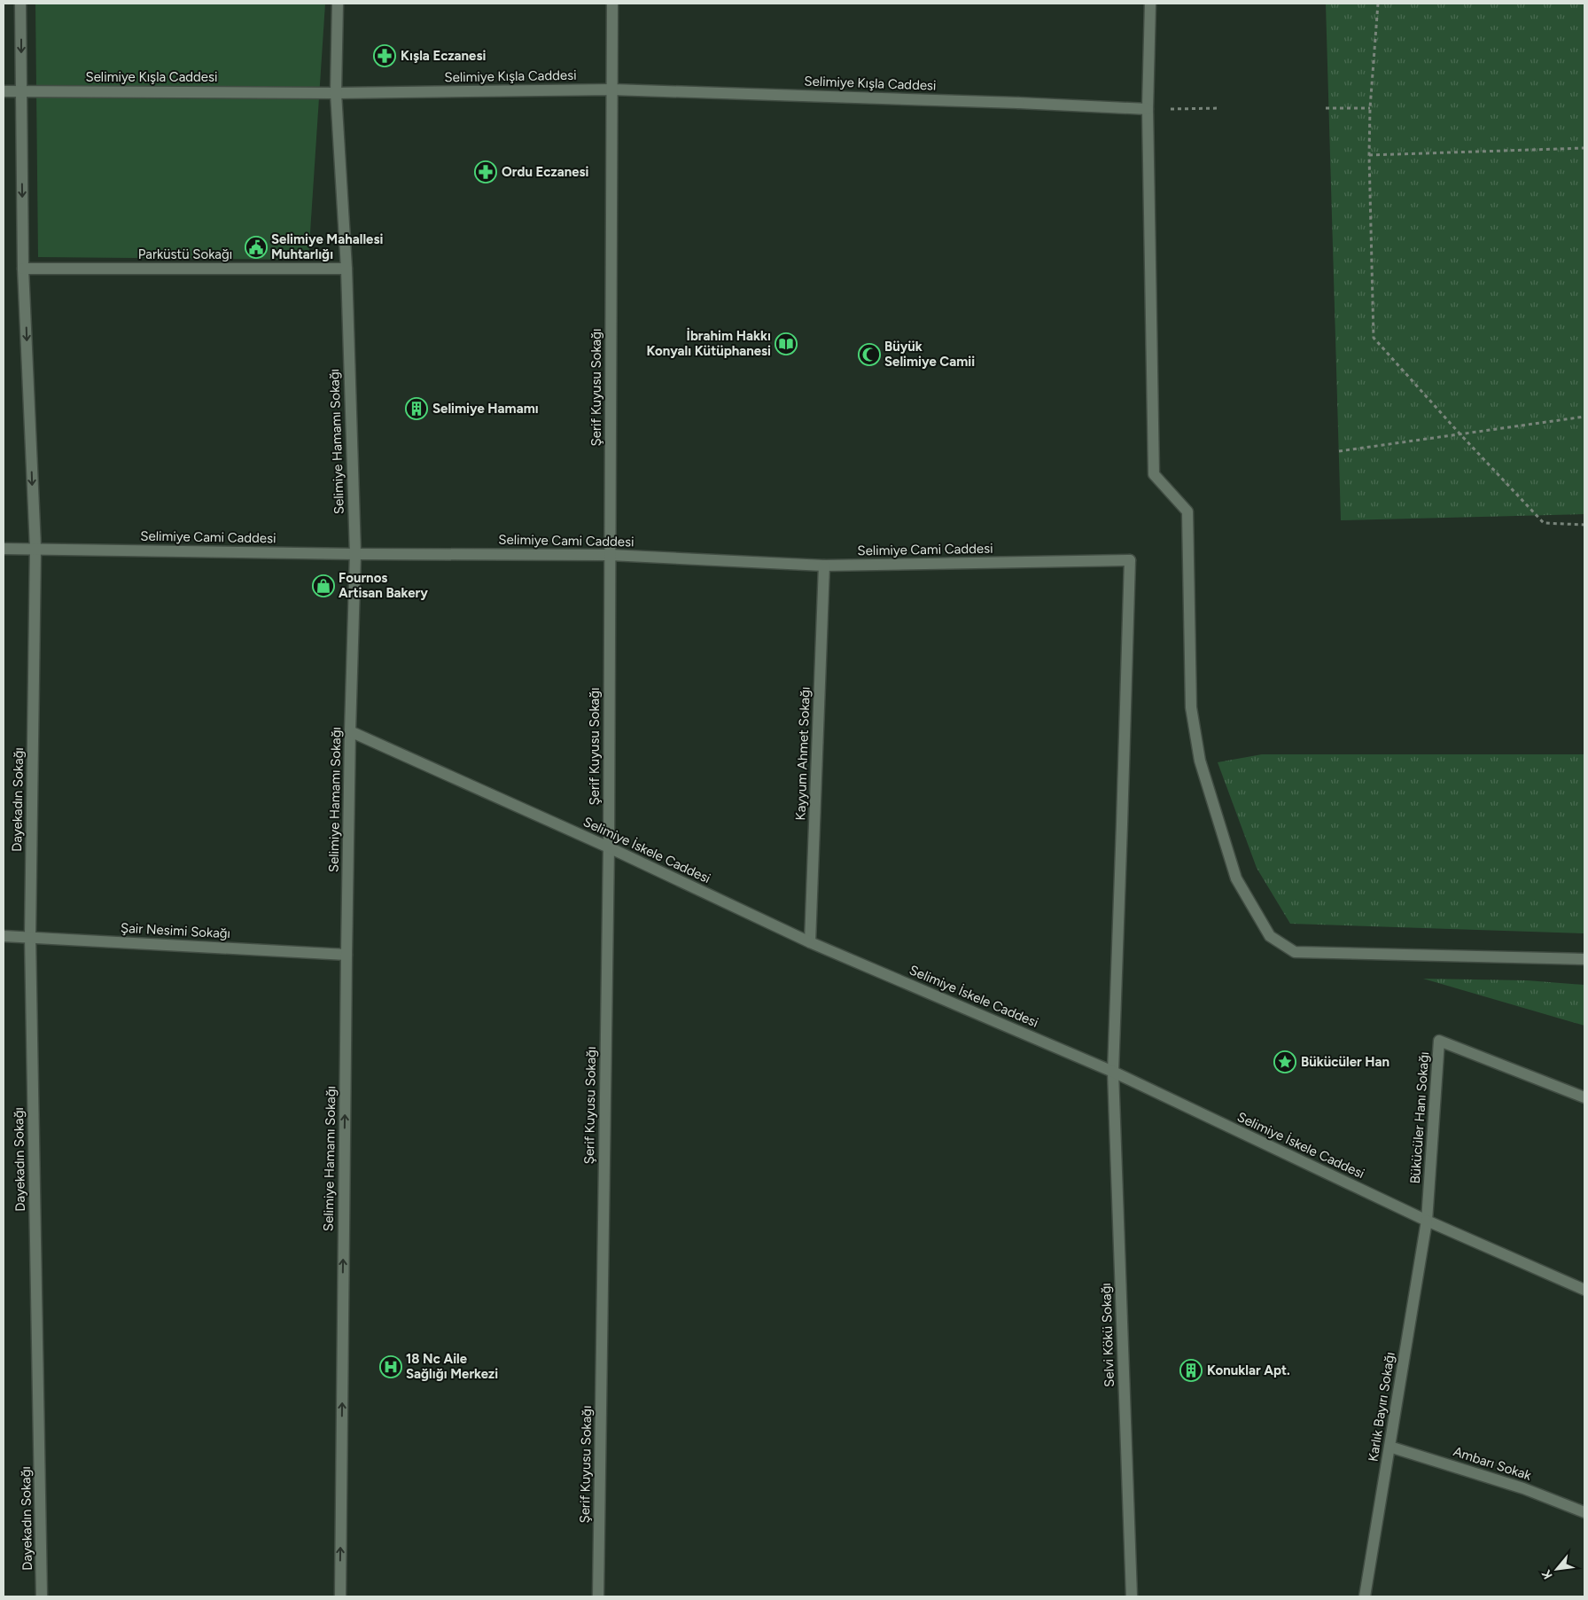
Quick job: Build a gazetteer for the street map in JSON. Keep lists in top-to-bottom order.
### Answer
{
  "streets": {
    "street": [
      "Selimiye Kışla Caddesi",
      "Parküstü Sokağı",
      "Şerif Kuyusu Sokağı",
      "Selimiye Hamamı Sokağı",
      "Selimiye Cami Caddesi",
      "Kayyum Ahmet Sokağı",
      "Dayekadın Sokağı",
      "Selimiye İskele Caddesi",
      "Şair Nesimi Sokağı",
      "Bükücüler Hanı Sokağı",
      "Selvi Kökü Sokağı",
      "Karlık Bayırı Sokağı",
      "Ambarı Sokak"
    ]
  },
  "crossings": [
    ["Selimiye Kışla Caddesi", "Şerif Kuyusu Sokağı"],
    ["Selimiye Kışla Caddesi", "Selimiye Hamamı Sokağı"],
    ["Selimiye Kışla Caddesi", "Dayekadın Sokağı"],
    ["Parküstü Sokağı", "Selimiye Hamamı Sokağı"],
    ["Parküstü Sokağı", "Dayekadın Sokağı"],
    ["Şerif Kuyusu Sokağı", "Selimiye Cami Caddesi"],
    ["Şerif Kuyusu Sokağı", "Selimiye İskele Caddesi"],
    ["Selimiye Hamamı Sokağı", "Selimiye Cami Caddesi"],
    ["Selimiye Hamamı Sokağı", "Selimiye İskele Caddesi"],
    ["Selimiye Hamamı Sokağı", "Şair Nesimi Sokağı"],
    ["Selimiye Cami Caddesi", "Kayyum Ahmet Sokağı"],
    ["Selimiye Cami Caddesi", "Dayekadın Sokağı"],
    ["Selimiye Cami Caddesi", "Selvi Kökü Sokağı"],
    ["Kayyum Ahmet Sokağı", "Selimiye İskele Caddesi"],
    ["Dayekadın Sokağı", "Şair Nesimi Sokağı"],
    ["Selimiye İskele Caddesi", "Bükücüler Hanı Sokağı"],
    ["Selimiye İskele Caddesi", "Selvi Kökü Sokağı"],
    ["Selimiye İskele Caddesi", "Karlık Bayırı Sokağı"],
    ["Bükücüler Hanı Sokağı", "Karlık Bayırı Sokağı"],
    ["Karlık Bayırı Sokağı", "Ambarı Sokak"]
  ],
  "one_way": ["Selimiye Hamamı Sokağı"],
  "places": {
    "pharmacy": ["Kışla Eczanesi", "Ordu Eczanesi"],
    "public building": ["Selimiye Mahallesi Muhtarlığı"],
    "library": ["İbrahim Hakkı Konyalı Kütüphanesi"],
    "mosque": ["Büyük Selimiye Camii"],
    "building": ["Selimiye Hamamı", "Konuklar Apt."],
    "shop": ["Fournos Artisan Bakery"],
    "place": ["Bükücüler Han"],
    "hospital": ["18 Nc Aile Sağlığı Merkezi"]
  },
  "north": "bottom left"
}
